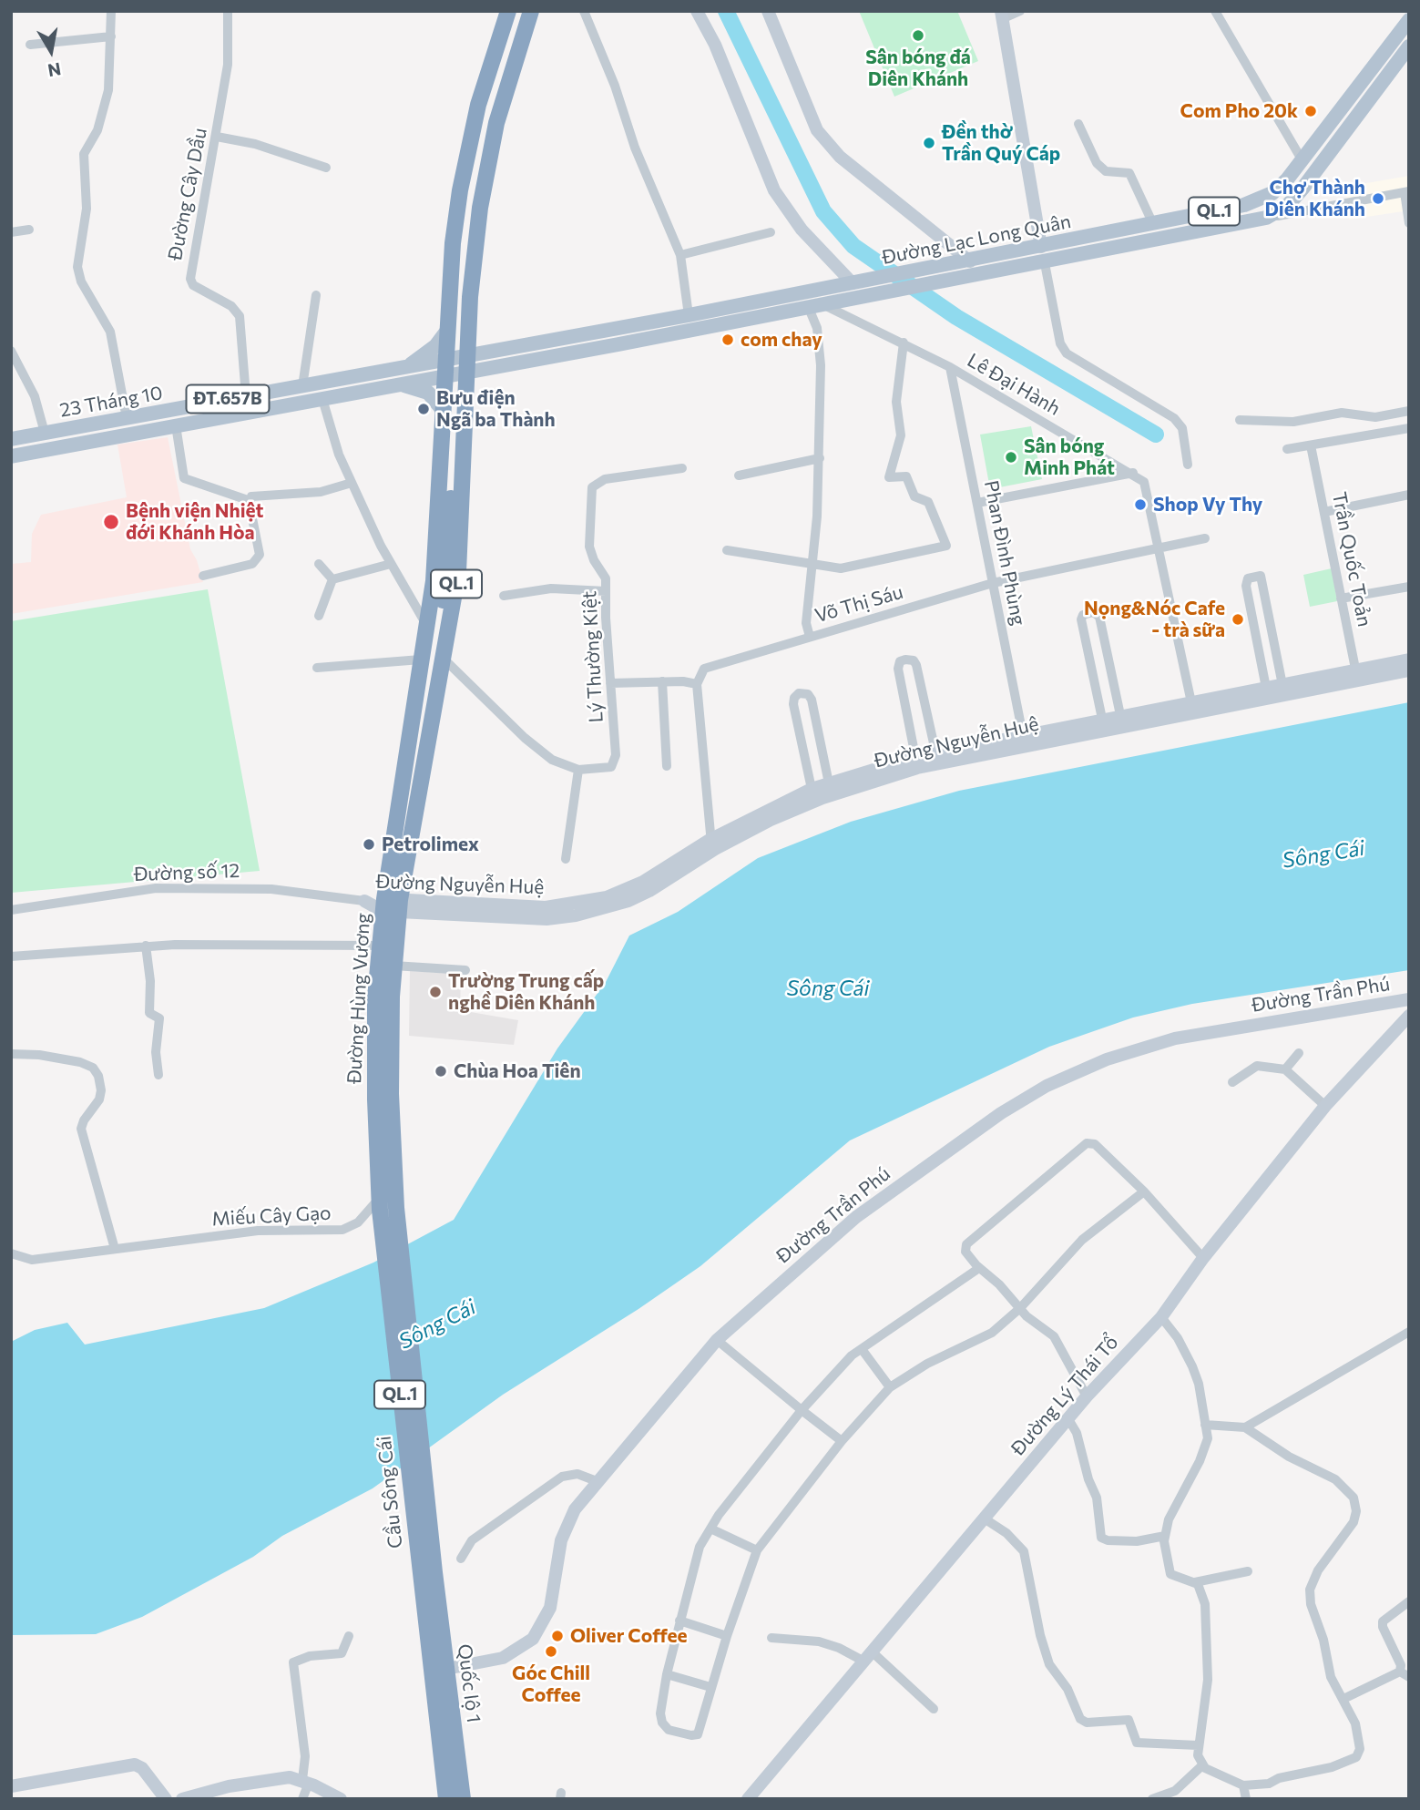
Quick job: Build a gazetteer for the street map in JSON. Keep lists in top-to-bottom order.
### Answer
{
  "streets": {
    "highway": [
      "QL.1",
      "Đường Hùng Vương",
      "Cầu Sông Cái",
      "Quốc lộ 1"
    ],
    "main road": ["Đường Lạc Long Quân", "ĐT.657B", "23 Tháng 10"],
    "street": [
      "Đường Cây Dầu",
      "Lê Đại Hành",
      "Phan Đình Phùng",
      "Trần Quốc Toản",
      "Võ Thị Sáu",
      "Lý Thường Kiệt",
      "Đường Nguyễn Huệ",
      "Đường số 12",
      "Đường Trần Phú",
      "Miếu Cây Gạo",
      "Đường Lý Thái Tổ"
    ]
  },
  "crossings": [
    ["Đường Cây Dầu", "23 Tháng 10"],
    ["QL.1", "Đường Lạc Long Quân"],
    ["QL.1", "ĐT.657B"],
    ["QL.1", "23 Tháng 10"],
    ["QL.1", "Đường Hùng Vương"],
    ["Đường Lạc Long Quân", "Lê Đại Hành"],
    ["Lê Đại Hành", "Phan Đình Phùng"],
    ["Lê Đại Hành", "Võ Thị Sáu"],
    ["Lê Đại Hành", "Đường Nguyễn Huệ"],
    ["ĐT.657B", "23 Tháng 10"],
    ["Phan Đình Phùng", "Võ Thị Sáu"],
    ["Phan Đình Phùng", "Đường Nguyễn Huệ"],
    ["Trần Quốc Toản", "Đường Nguyễn Huệ"],
    ["Đường Nguyễn Huệ", "Đường số 12"],
    ["Đường Nguyễn Huệ", "Đường Hùng Vương"],
    ["Đường Trần Phú", "Quốc lộ 1"],
    ["Đường Hùng Vương", "Miếu Cây Gạo"],
    ["Đường Hùng Vương", "Cầu Sông Cái"],
    ["Miếu Cây Gạo", "Cầu Sông Cái"],
    ["Cầu Sông Cái", "Quốc lộ 1"]
  ],
  "water": ["Sông Cái"],
  "places": [
    "Sân bóng đá Diên Khánh",
    "Com Pho 20k",
    "Đền thờ Trần Quý Cáp",
    "Chợ Thành Diên Khánh",
    "com chay",
    "Bưu điện Ngã ba Thành",
    "Sân bóng Minh Phát",
    "Shop Vy Thy",
    "Bệnh viện Nhiệt đới Khánh Hòa",
    "Nọng&Nóc Cafe - trà sữa",
    "Petrolimex",
    "Trường Trung cấp nghề Diên Khánh",
    "Chùa Hoa Tiên",
    "Oliver Coffee",
    "Góc Chill Coffee"
  ],
  "north": "bottom"
}
